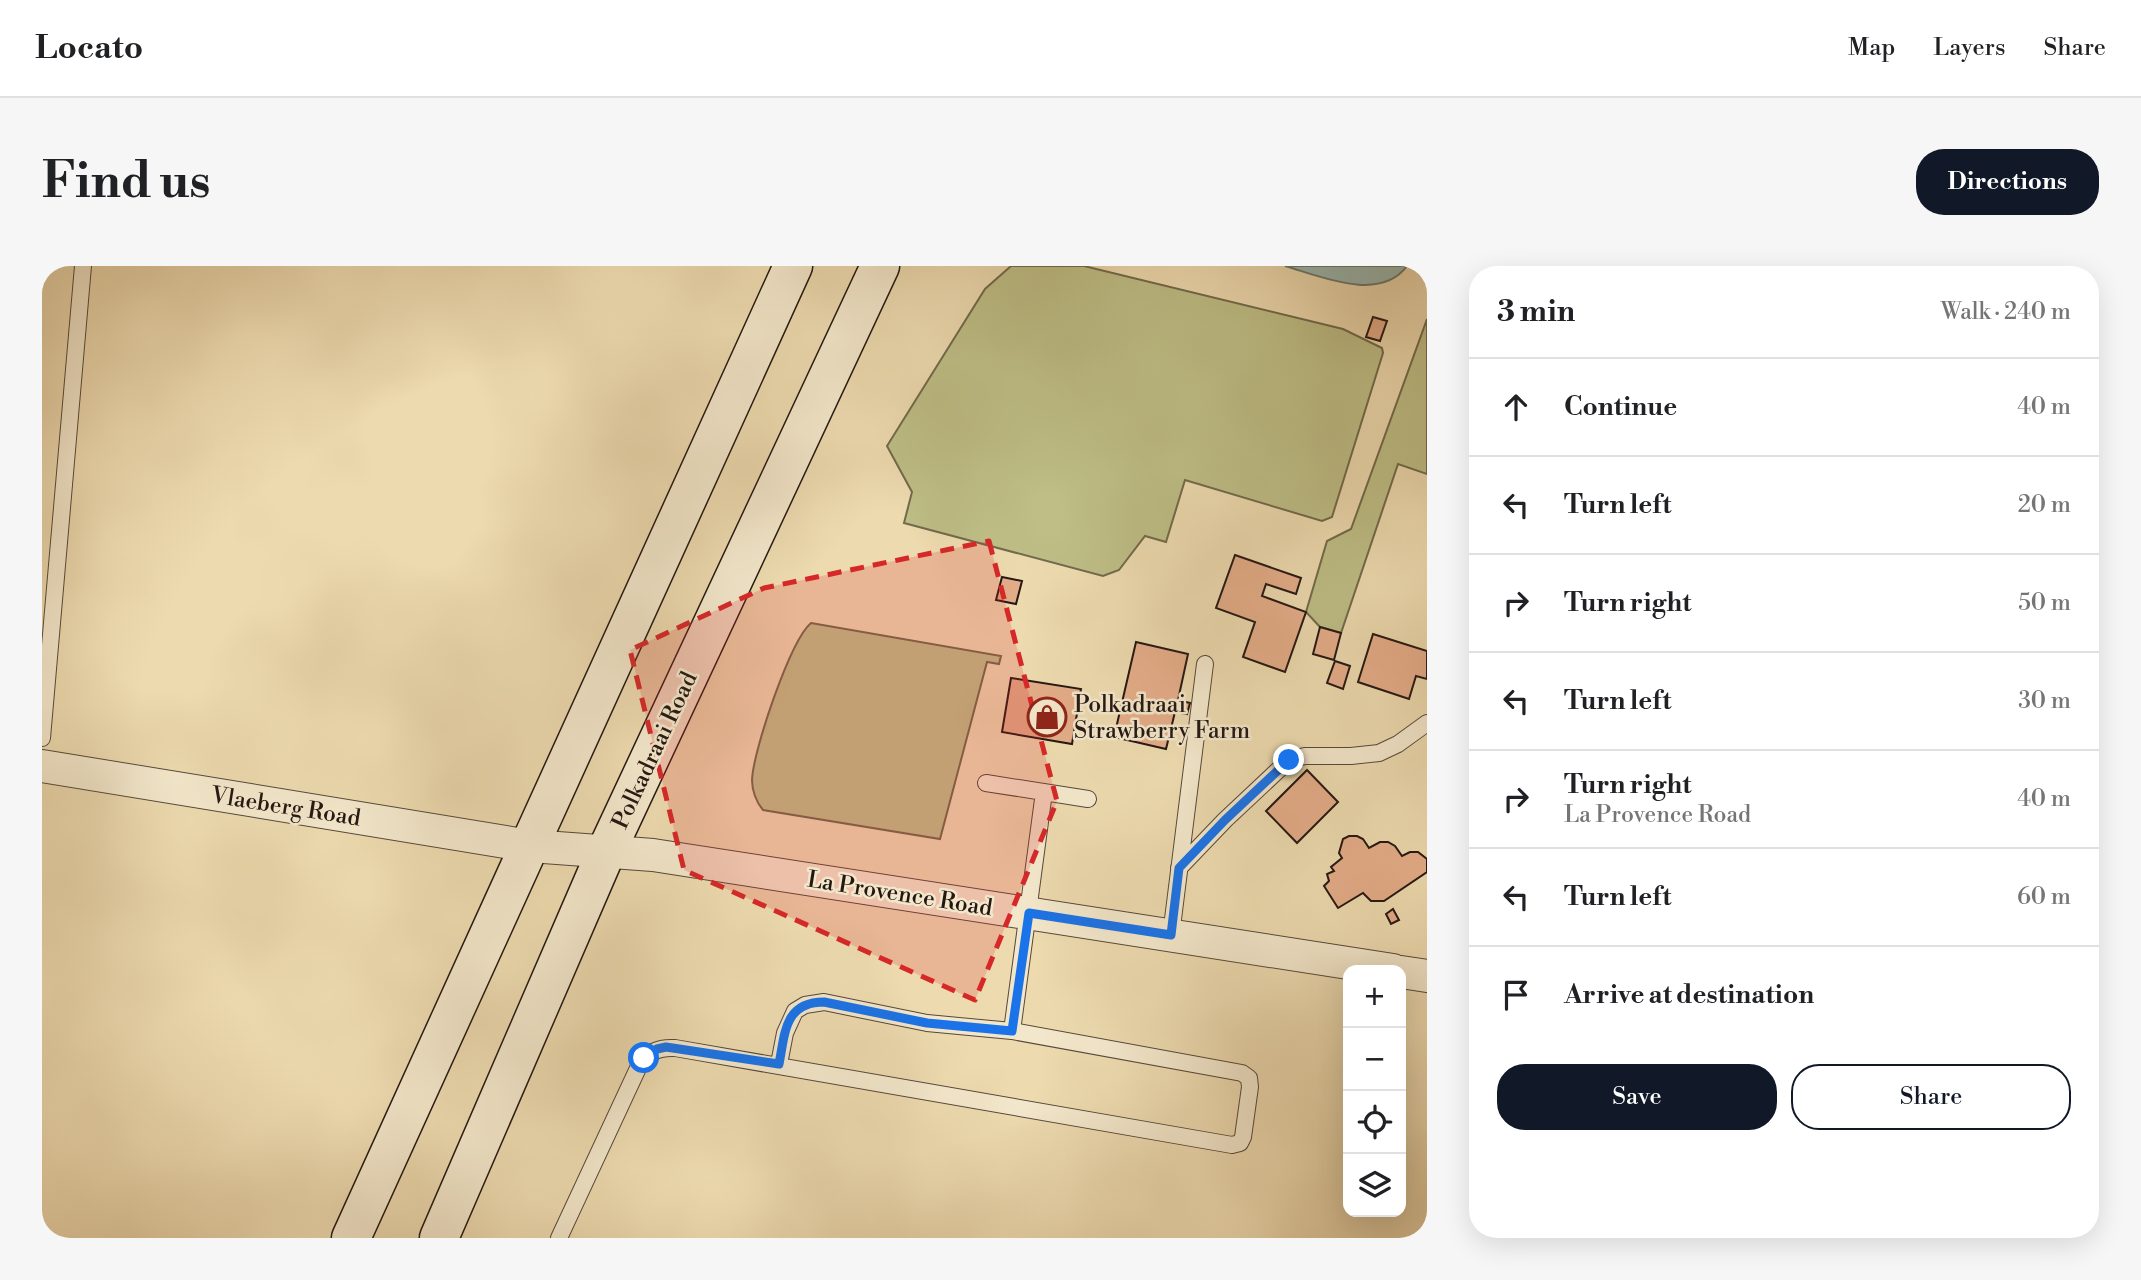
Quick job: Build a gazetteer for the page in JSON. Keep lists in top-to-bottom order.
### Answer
{
  "streets": {
    "main road": ["Polkadraai Road"],
    "street": ["Vlaeberg Road", "La Provence Road"]
  },
  "crossings": [
    ["Polkadraai Road", "La Provence Road"],
    ["Vlaeberg Road", "La Provence Road"]
  ],
  "places": {
    "shop": ["Polkadraai Strawberry Farm"]
  },
  "page": {
    "header": "Locato",
    "nav": ["Map", "Layers", "Share"],
    "buttons": [
      "Directions",
      ["Save", "Share"]
    ],
    "title": "Find us",
    "heading": ["3 min", "Walk · 240 m"],
    "list": [
      ["Continue", "40 m"],
      ["Turn left", "20 m"],
      ["Turn right", "50 m"],
      ["Turn left", "30 m"],
      ["Turn right", "La Provence Road", "40 m"],
      ["Turn left", "60 m"],
      "Arrive at destination"
    ],
    "map_buttons": ["+", "−"]
  }
}
